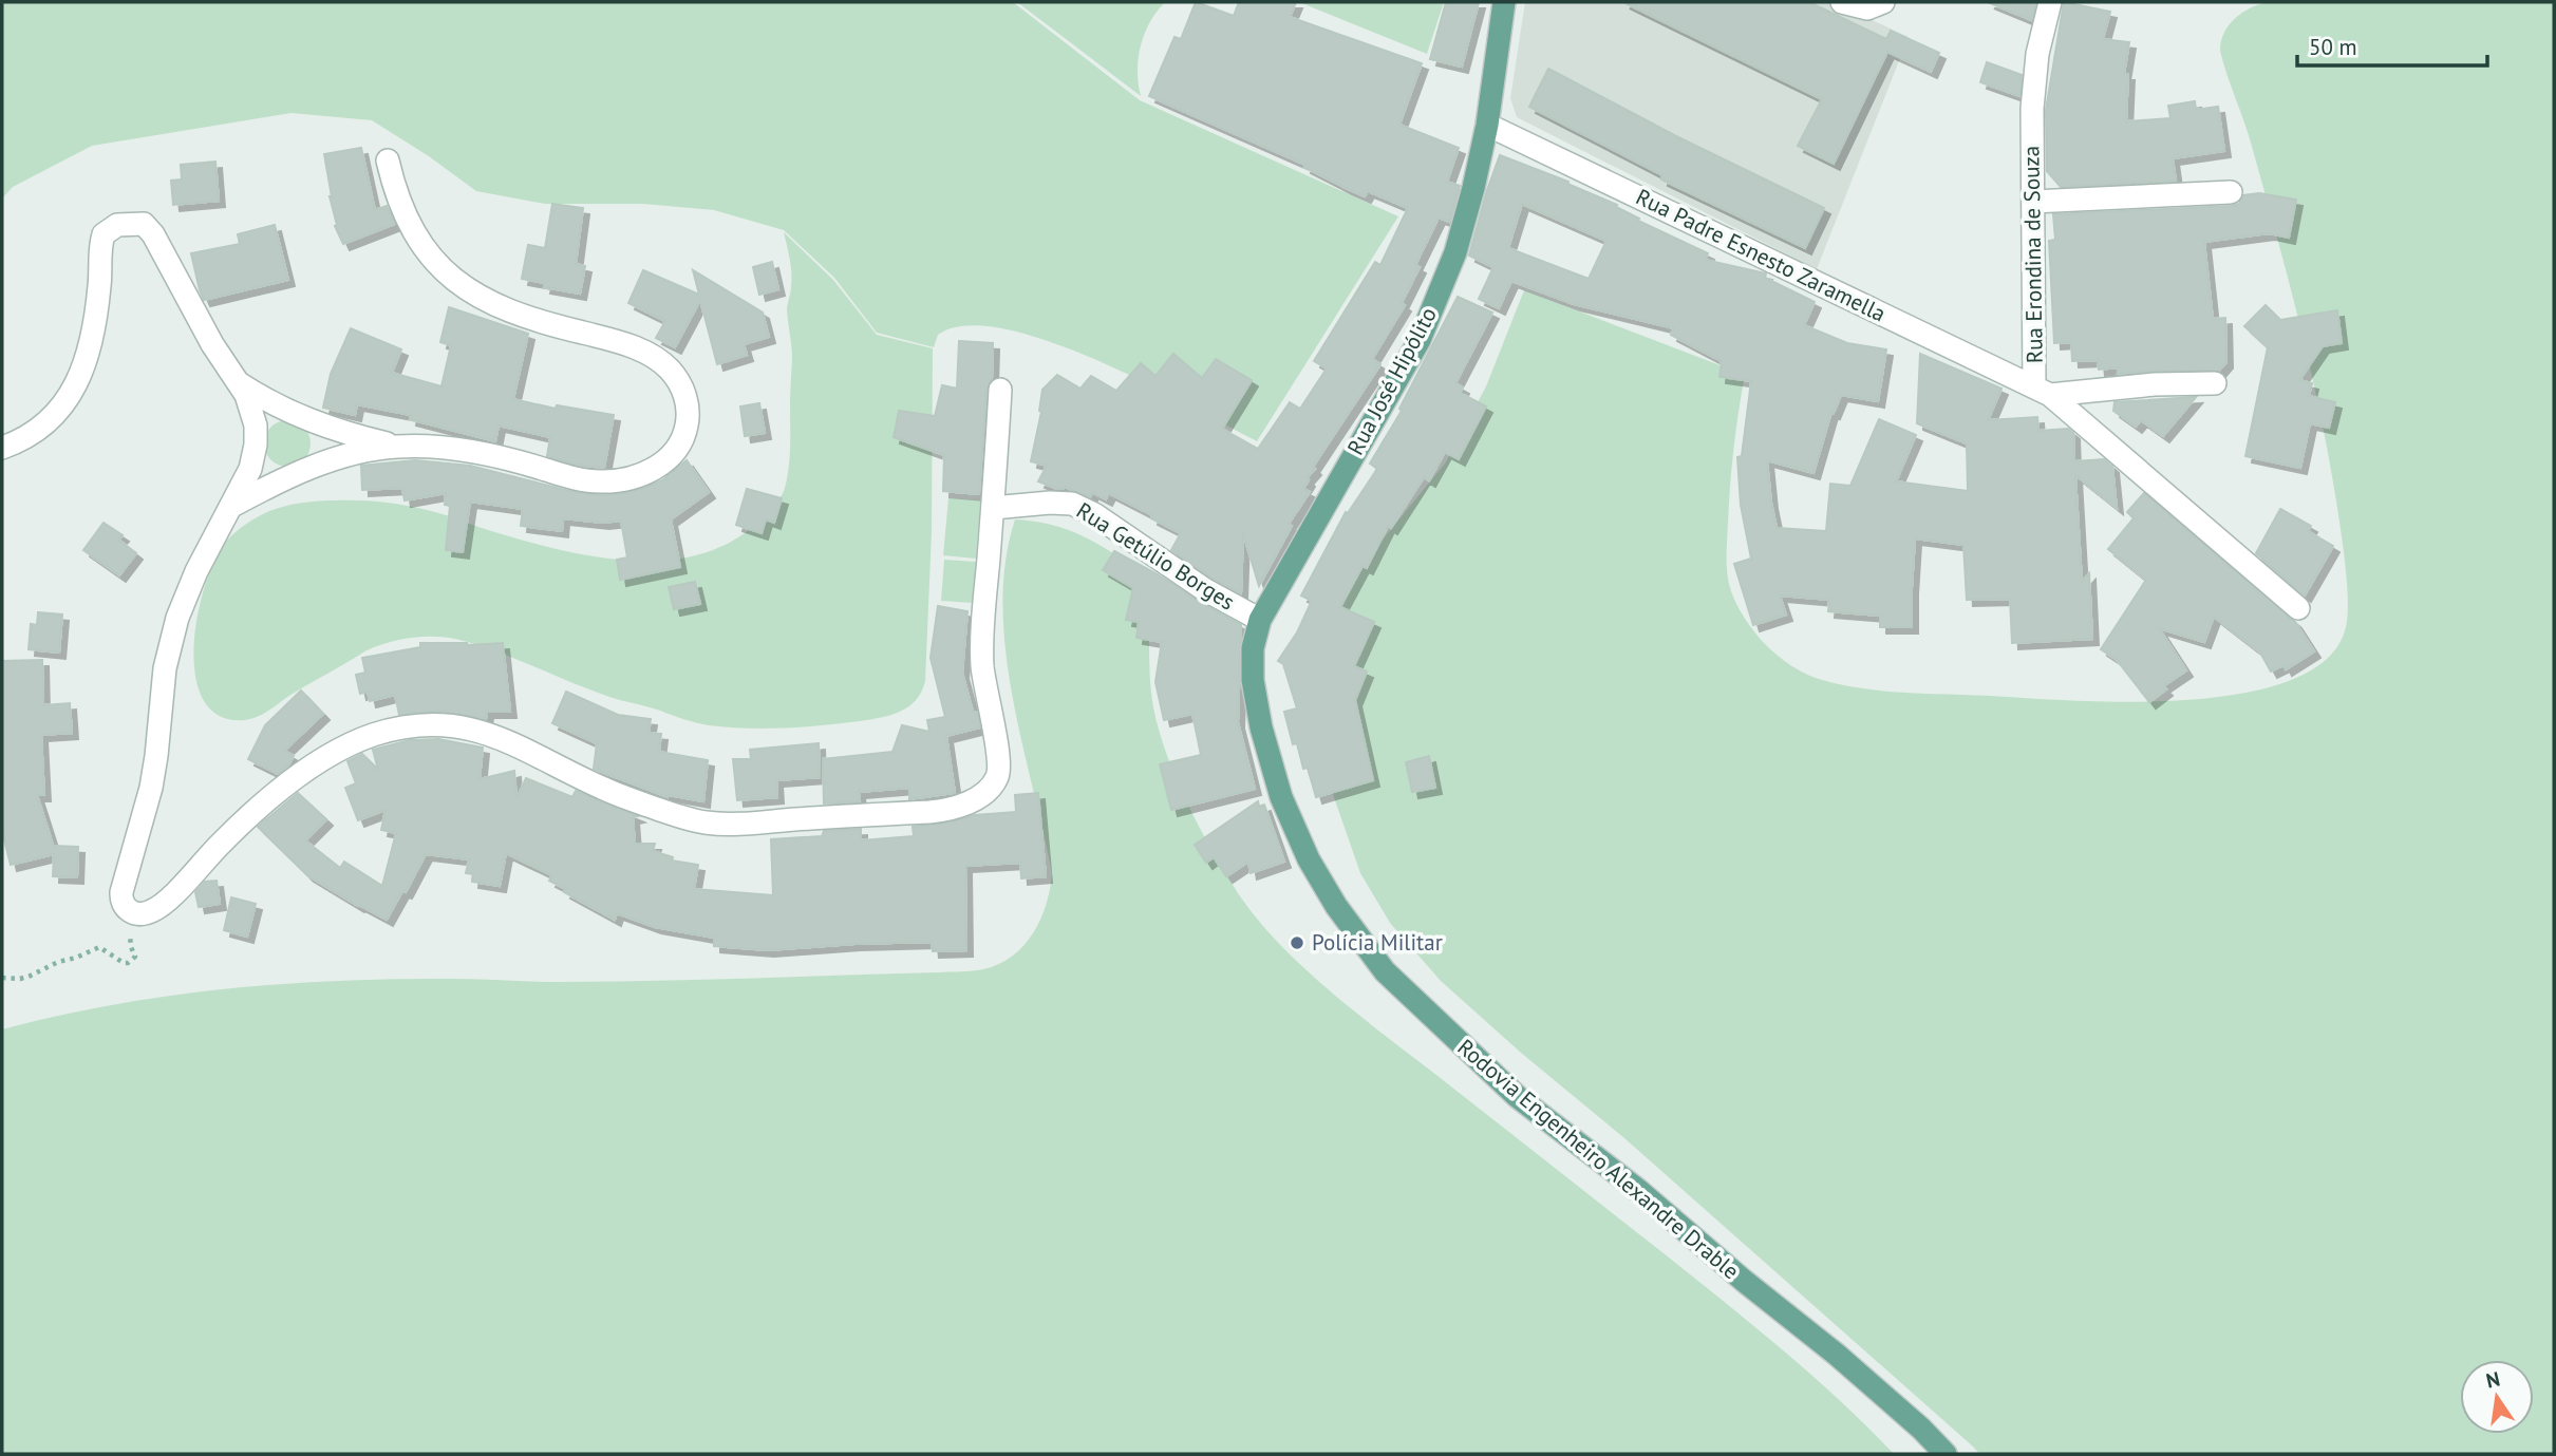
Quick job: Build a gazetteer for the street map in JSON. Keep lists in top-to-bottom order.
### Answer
{
  "streets": {
    "main road": ["Rua José Hipólito", "Rodovia Engenheiro Alexandre Drable"],
    "street": ["Rua Erondina de Souza", "Rua Padre Esnesto Zaramella", "Rua Getúlio Borges"]
  },
  "crossings": [
    ["Rua Erondina de Souza", "Rua Padre Esnesto Zaramella"],
    ["Rua Padre Esnesto Zaramella", "Rua José Hipólito"],
    ["Rua José Hipólito", "Rua Getúlio Borges"],
    ["Rua José Hipólito", "Rodovia Engenheiro Alexandre Drable"]
  ],
  "places": ["Polícia Militar"],
  "scale_bar": "50 m",
  "north": "top"
}
